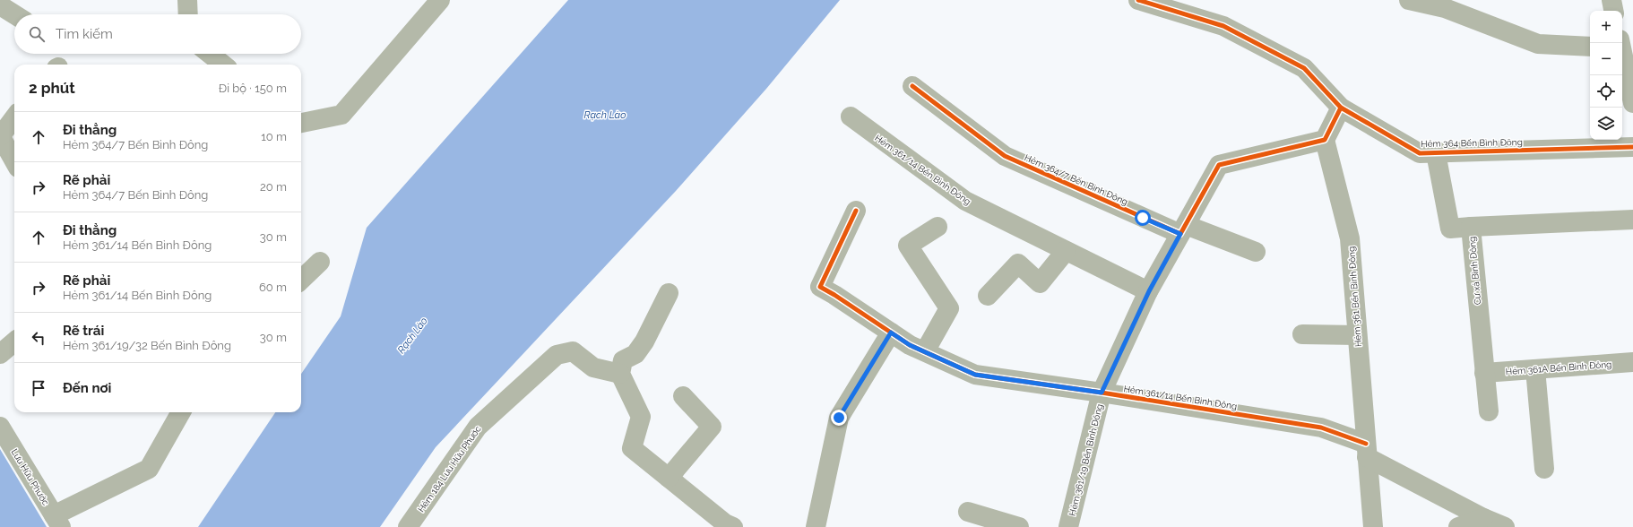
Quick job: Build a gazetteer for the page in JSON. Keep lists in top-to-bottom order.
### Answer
{
  "streets": {
    "street": [
      "Hẻm 364 Bến Bình Đông",
      "Hẻm 361/14 Bến Bình Đông",
      "Hẻm 364/7 Bến Bình Đông",
      "Cư xá Bình Đông",
      "Hẻm 361 Bến Bình Đông",
      "Hẻm 361A Bến Bình Đông",
      "Hẻm 361/19 Bến Bình Đông",
      "Hẻm 184 Lưu Hữu Phước",
      "Lưu Hữu Phước"
    ]
  },
  "crossings": [
    ["Hẻm 361/14 Bến Bình Đông", "Hẻm 361 Bến Bình Đông"],
    ["Hẻm 361/14 Bến Bình Đông", "Hẻm 361/19 Bến Bình Đông"],
    ["Cư xá Bình Đông", "Hẻm 361A Bến Bình Đông"]
  ],
  "water": ["Rạch Lào"],
  "page": {
    "map_buttons": ["+", "−"],
    "search": "Tìm kiếm",
    "heading": ["2 phút", "Đi bộ · 150 m"],
    "list": [
      ["Đi thẳng", "Hẻm 364/7 Bến Bình Đông", "10 m"],
      ["Rẽ phải", "Hẻm 364/7 Bến Bình Đông", "20 m"],
      ["Đi thẳng", "Hẻm 361/14 Bến Bình Đông", "30 m"],
      ["Rẽ phải", "Hẻm 361/14 Bến Bình Đông", "60 m"],
      ["Rẽ trái", "Hẻm 361/19/32 Bến Bình Đông", "30 m"],
      "Đến nơi"
    ]
  }
}
